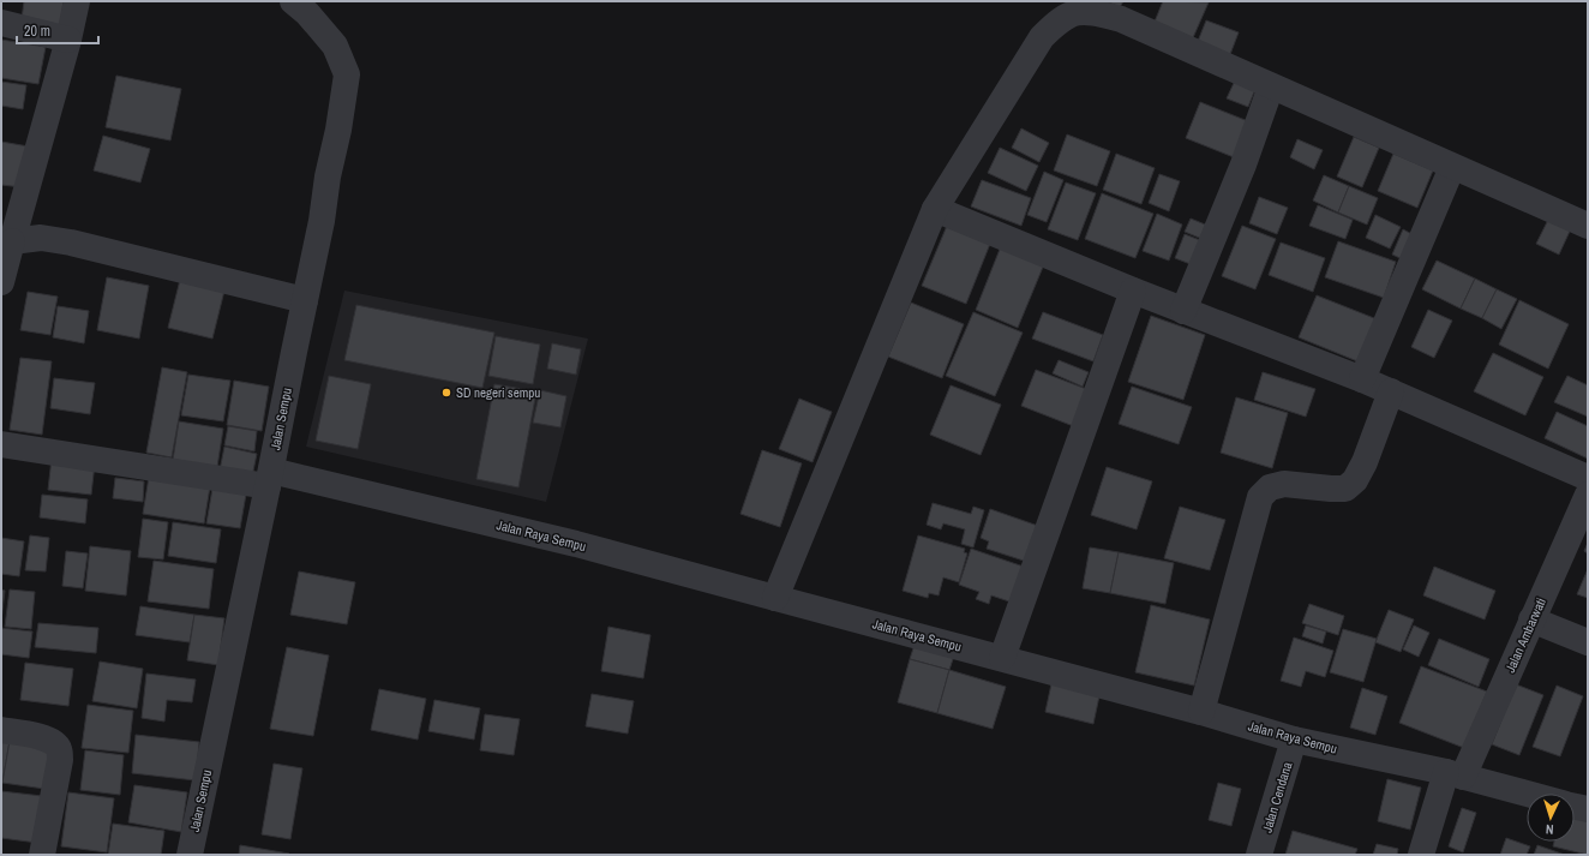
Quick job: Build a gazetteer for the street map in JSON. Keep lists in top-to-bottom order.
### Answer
{
  "streets": {
    "street": [
      "Jalan Sempu",
      "Jalan Raya Sempu",
      "Jalan Ambarwati",
      "Jalan Cendana"
    ]
  },
  "crossings": [
    ["Jalan Sempu", "Jalan Raya Sempu"],
    ["Jalan Raya Sempu", "Jalan Ambarwati"],
    ["Jalan Raya Sempu", "Jalan Cendana"]
  ],
  "places": ["SD negeri sempu"],
  "scale_bar": "20 m",
  "north": "bottom"
}
